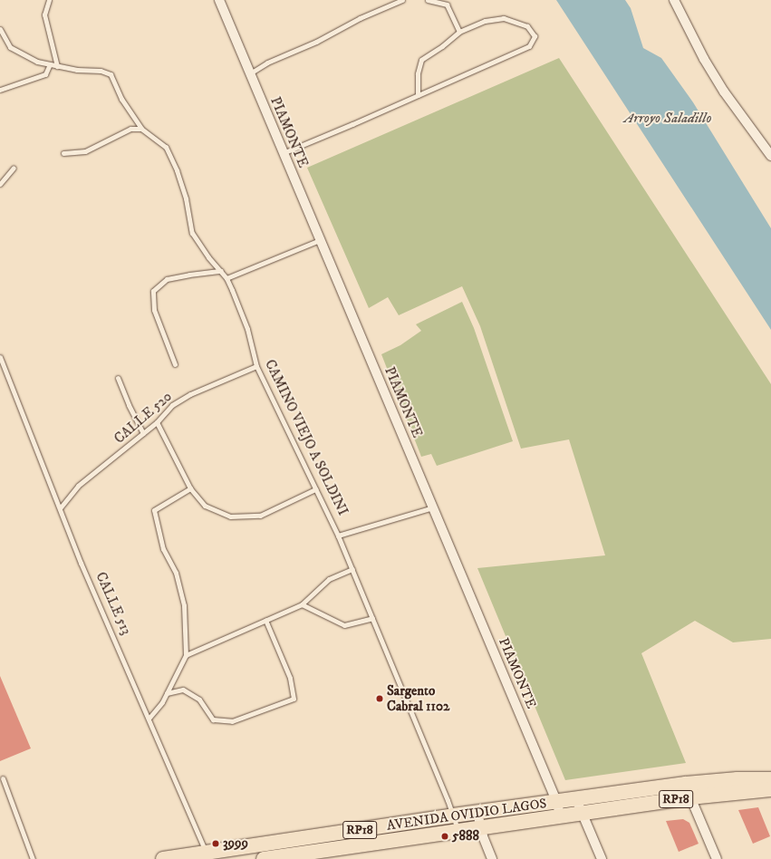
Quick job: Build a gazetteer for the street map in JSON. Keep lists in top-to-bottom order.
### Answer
{
  "streets": {
    "main road": ["RP18", "AVENIDA OVIDIO LAGOS"],
    "street": ["PIAMONTE"],
    "lane": ["CALLE 520", "CAMINO VIEJO A SOLDINI", "CALLE 513"]
  },
  "crossings": [
    ["PIAMONTE", "AVENIDA OVIDIO LAGOS"],
    ["CALLE 520", "CAMINO VIEJO A SOLDINI"],
    ["CALLE 520", "CALLE 513"],
    ["CAMINO VIEJO A SOLDINI", "AVENIDA OVIDIO LAGOS"],
    ["CALLE 513", "AVENIDA OVIDIO LAGOS"]
  ],
  "water": ["Arroyo Saladillo"],
  "places": ["Sargento Cabral 1102", "5888", "3999"]
}
